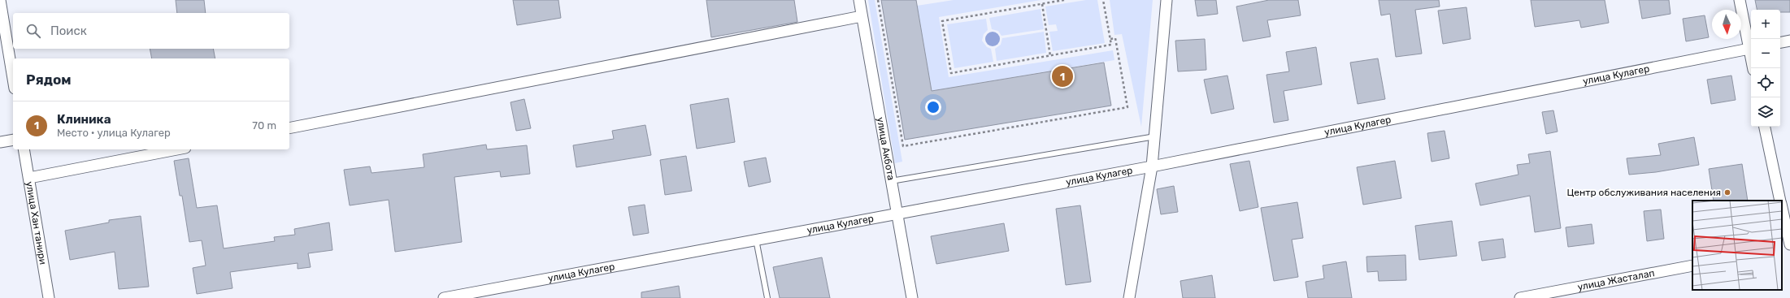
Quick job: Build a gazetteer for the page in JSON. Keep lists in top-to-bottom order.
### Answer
{
  "streets": {
    "street": [
      "улица Кулагер",
      "улица Акбота",
      "улица Хан танири",
      "улица Жасталап"
    ]
  },
  "crossings": [
    ["улица Кулагер", "улица Акбота"]
  ],
  "places": ["Центр обслуживания населения"],
  "north": "bottom",
  "page": {
    "map_buttons": ["+", "−"],
    "search": "Поиск",
    "heading": "Рядом",
    "pins": "1",
    "list": [
      {
        "mark": "1",
        "name": "Клиника",
        "note": "Место · улица Кулагер",
        "value": "70 m"
      }
    ]
  }
}
